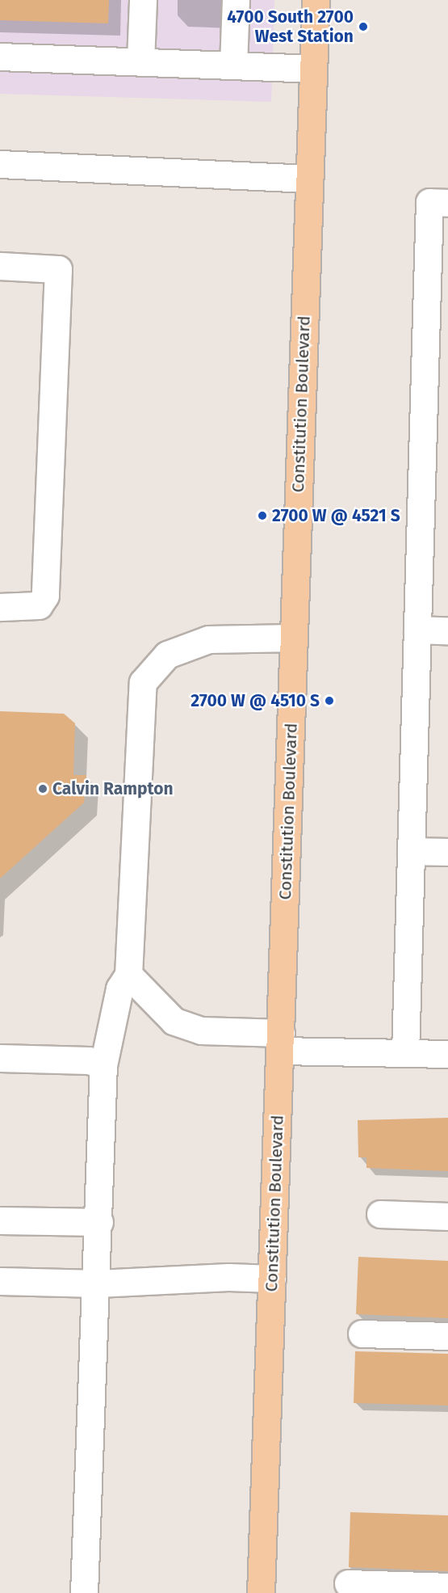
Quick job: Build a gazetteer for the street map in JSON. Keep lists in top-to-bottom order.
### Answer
{
  "streets": {
    "main road": ["Constitution Boulevard"]
  },
  "places": [
    "4700 South 2700 West Station",
    "2700 W @ 4521 S",
    "2700 W @ 4510 S",
    "Calvin Rampton"
  ]
}
